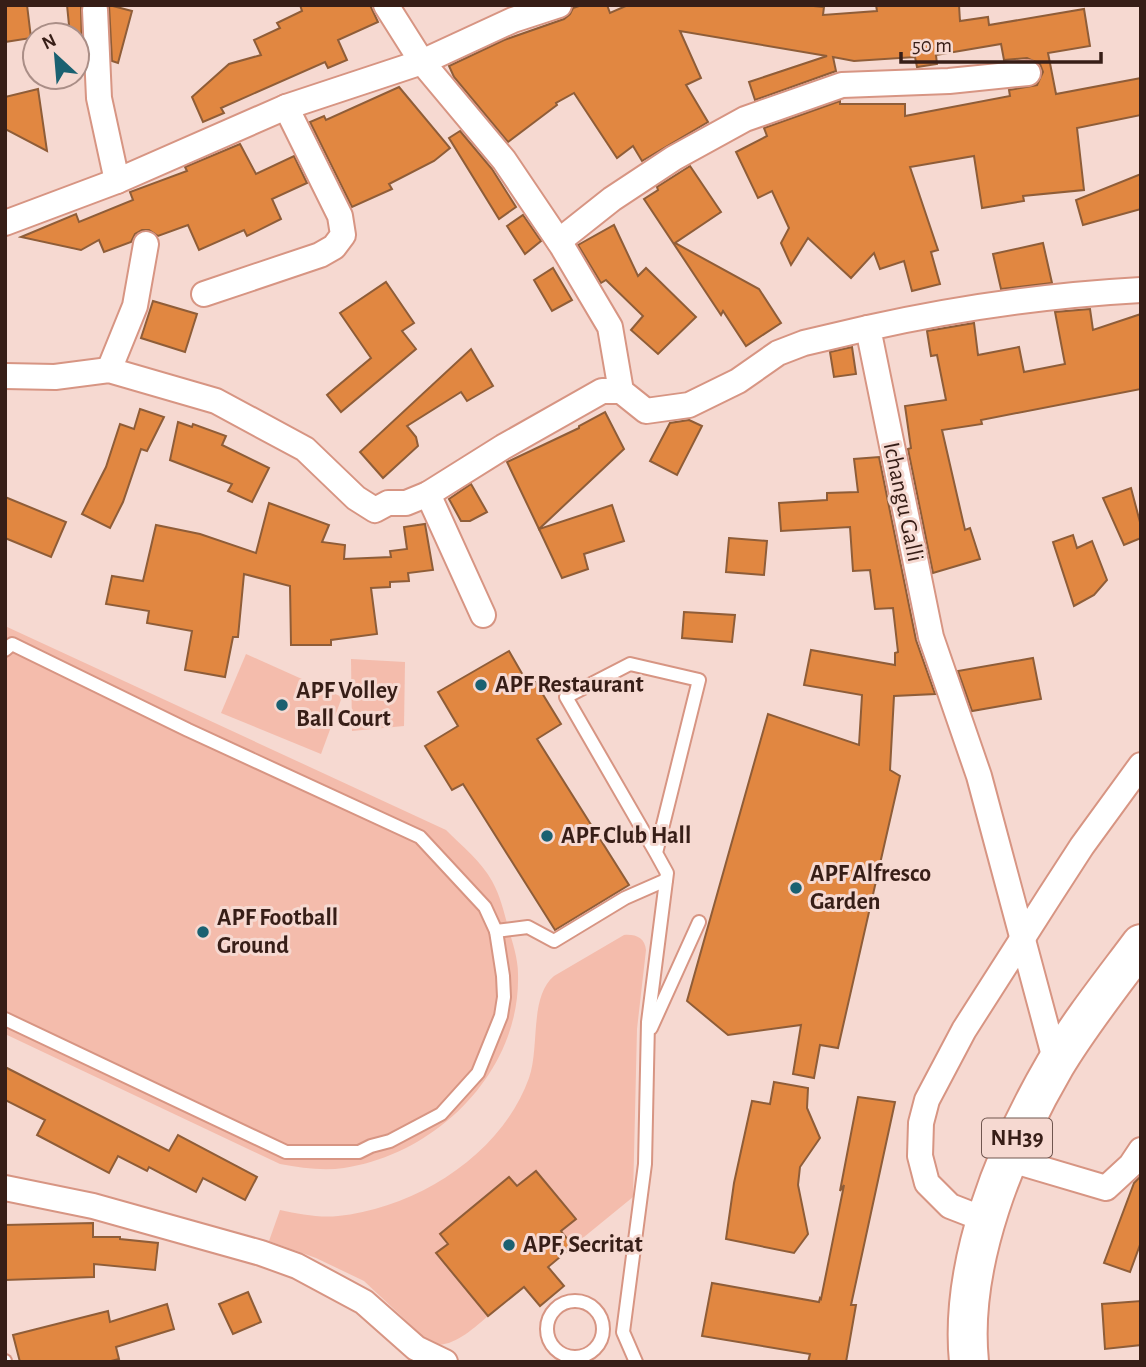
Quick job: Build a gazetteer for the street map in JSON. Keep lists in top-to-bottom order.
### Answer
{
  "streets": {
    "highway": ["NH39"],
    "street": ["Ichangu Galli"]
  },
  "crossings": [
    ["Ichangu Galli", "NH39"]
  ],
  "places": [
    "APF Restaurant",
    "APF Volley Ball Court",
    "APF Club Hall",
    "APF Alfresco Garden",
    "APF Football Ground",
    "APF, Secritat"
  ],
  "scale_bar": "50 m",
  "north": "top left"
}
